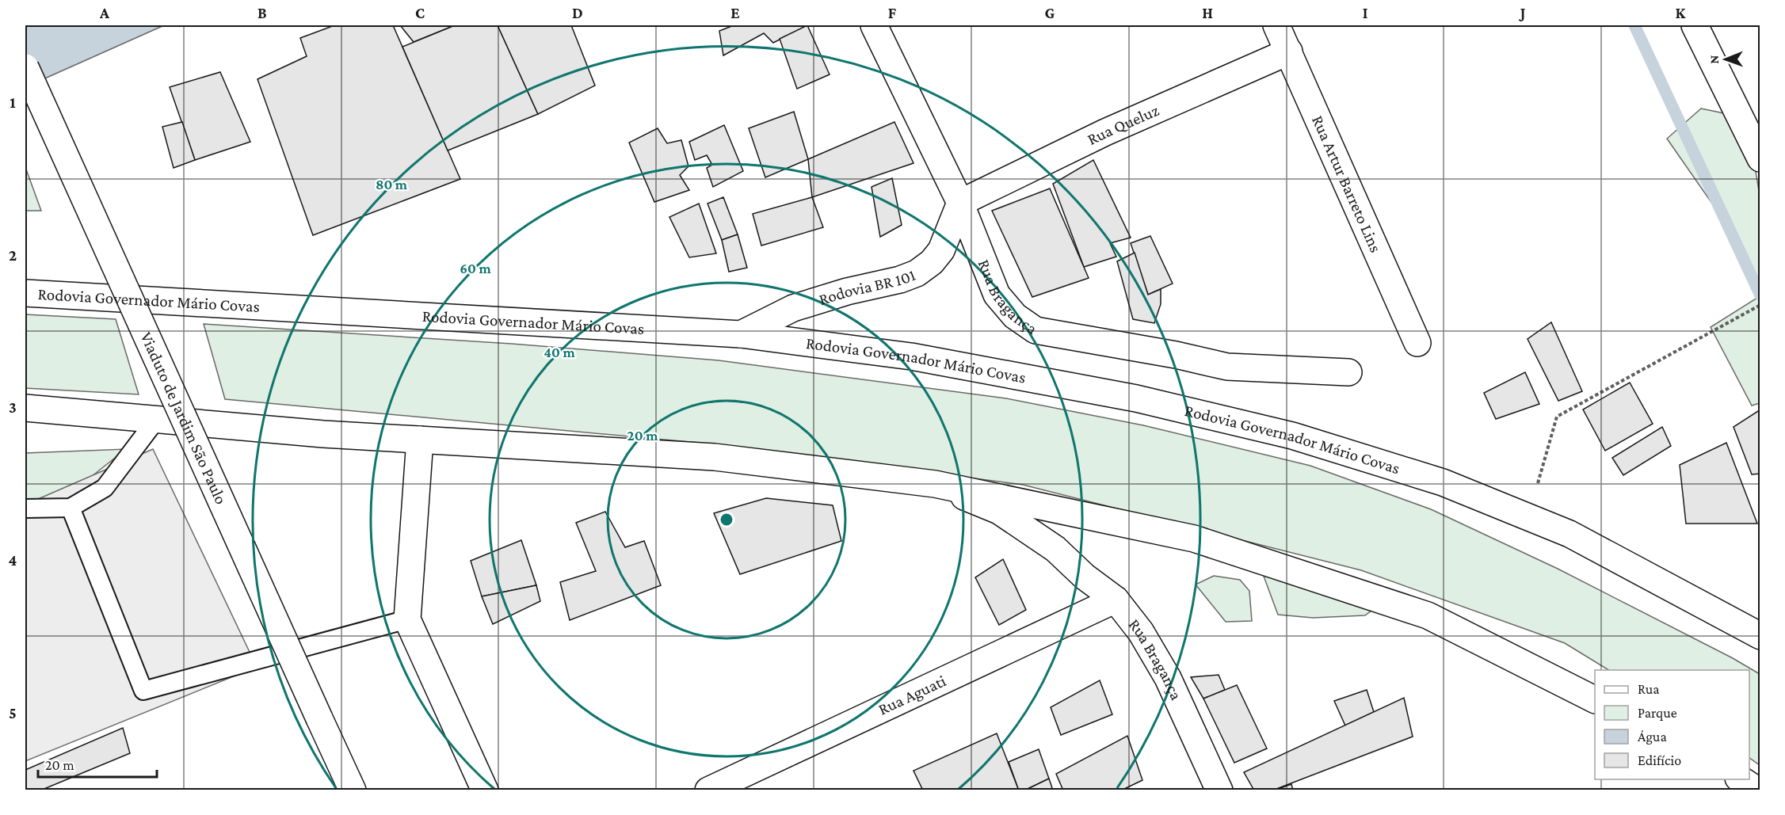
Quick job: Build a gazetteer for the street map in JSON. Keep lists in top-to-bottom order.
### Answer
{
  "streets": {
    "main road": [
      "Rua Queluz",
      "Rua Artur Barreto Lins",
      "Rodovia BR 101",
      "Rua Bragança",
      "Rodovia Governador Mário Covas",
      "Viaduto de Jardim São Paulo",
      "Rua Aguati"
    ]
  },
  "crossings": [
    ["Rua Queluz", "Rua Artur Barreto Lins"],
    ["Rua Queluz", "Rodovia BR 101"],
    ["Rua Queluz", "Rua Bragança"],
    ["Rodovia BR 101", "Rua Bragança"],
    ["Rodovia BR 101", "Rodovia Governador Mário Covas"],
    ["Rua Bragança", "Rua Aguati"]
  ],
  "legend": [
    "Rua",
    "Parque",
    "Água",
    "Edifício"
  ],
  "scale_bar": "20 m",
  "north": "left",
  "grid": {
    "columns": [
      "A",
      "B",
      "C",
      "D",
      "E",
      "F",
      "G",
      "H",
      "I",
      "J",
      "K"
    ],
    "rows": [
      "1",
      "2",
      "3",
      "4",
      "5"
    ]
  },
  "rings": [
    "80 m",
    "60 m",
    "40 m",
    "20 m"
  ]
}
